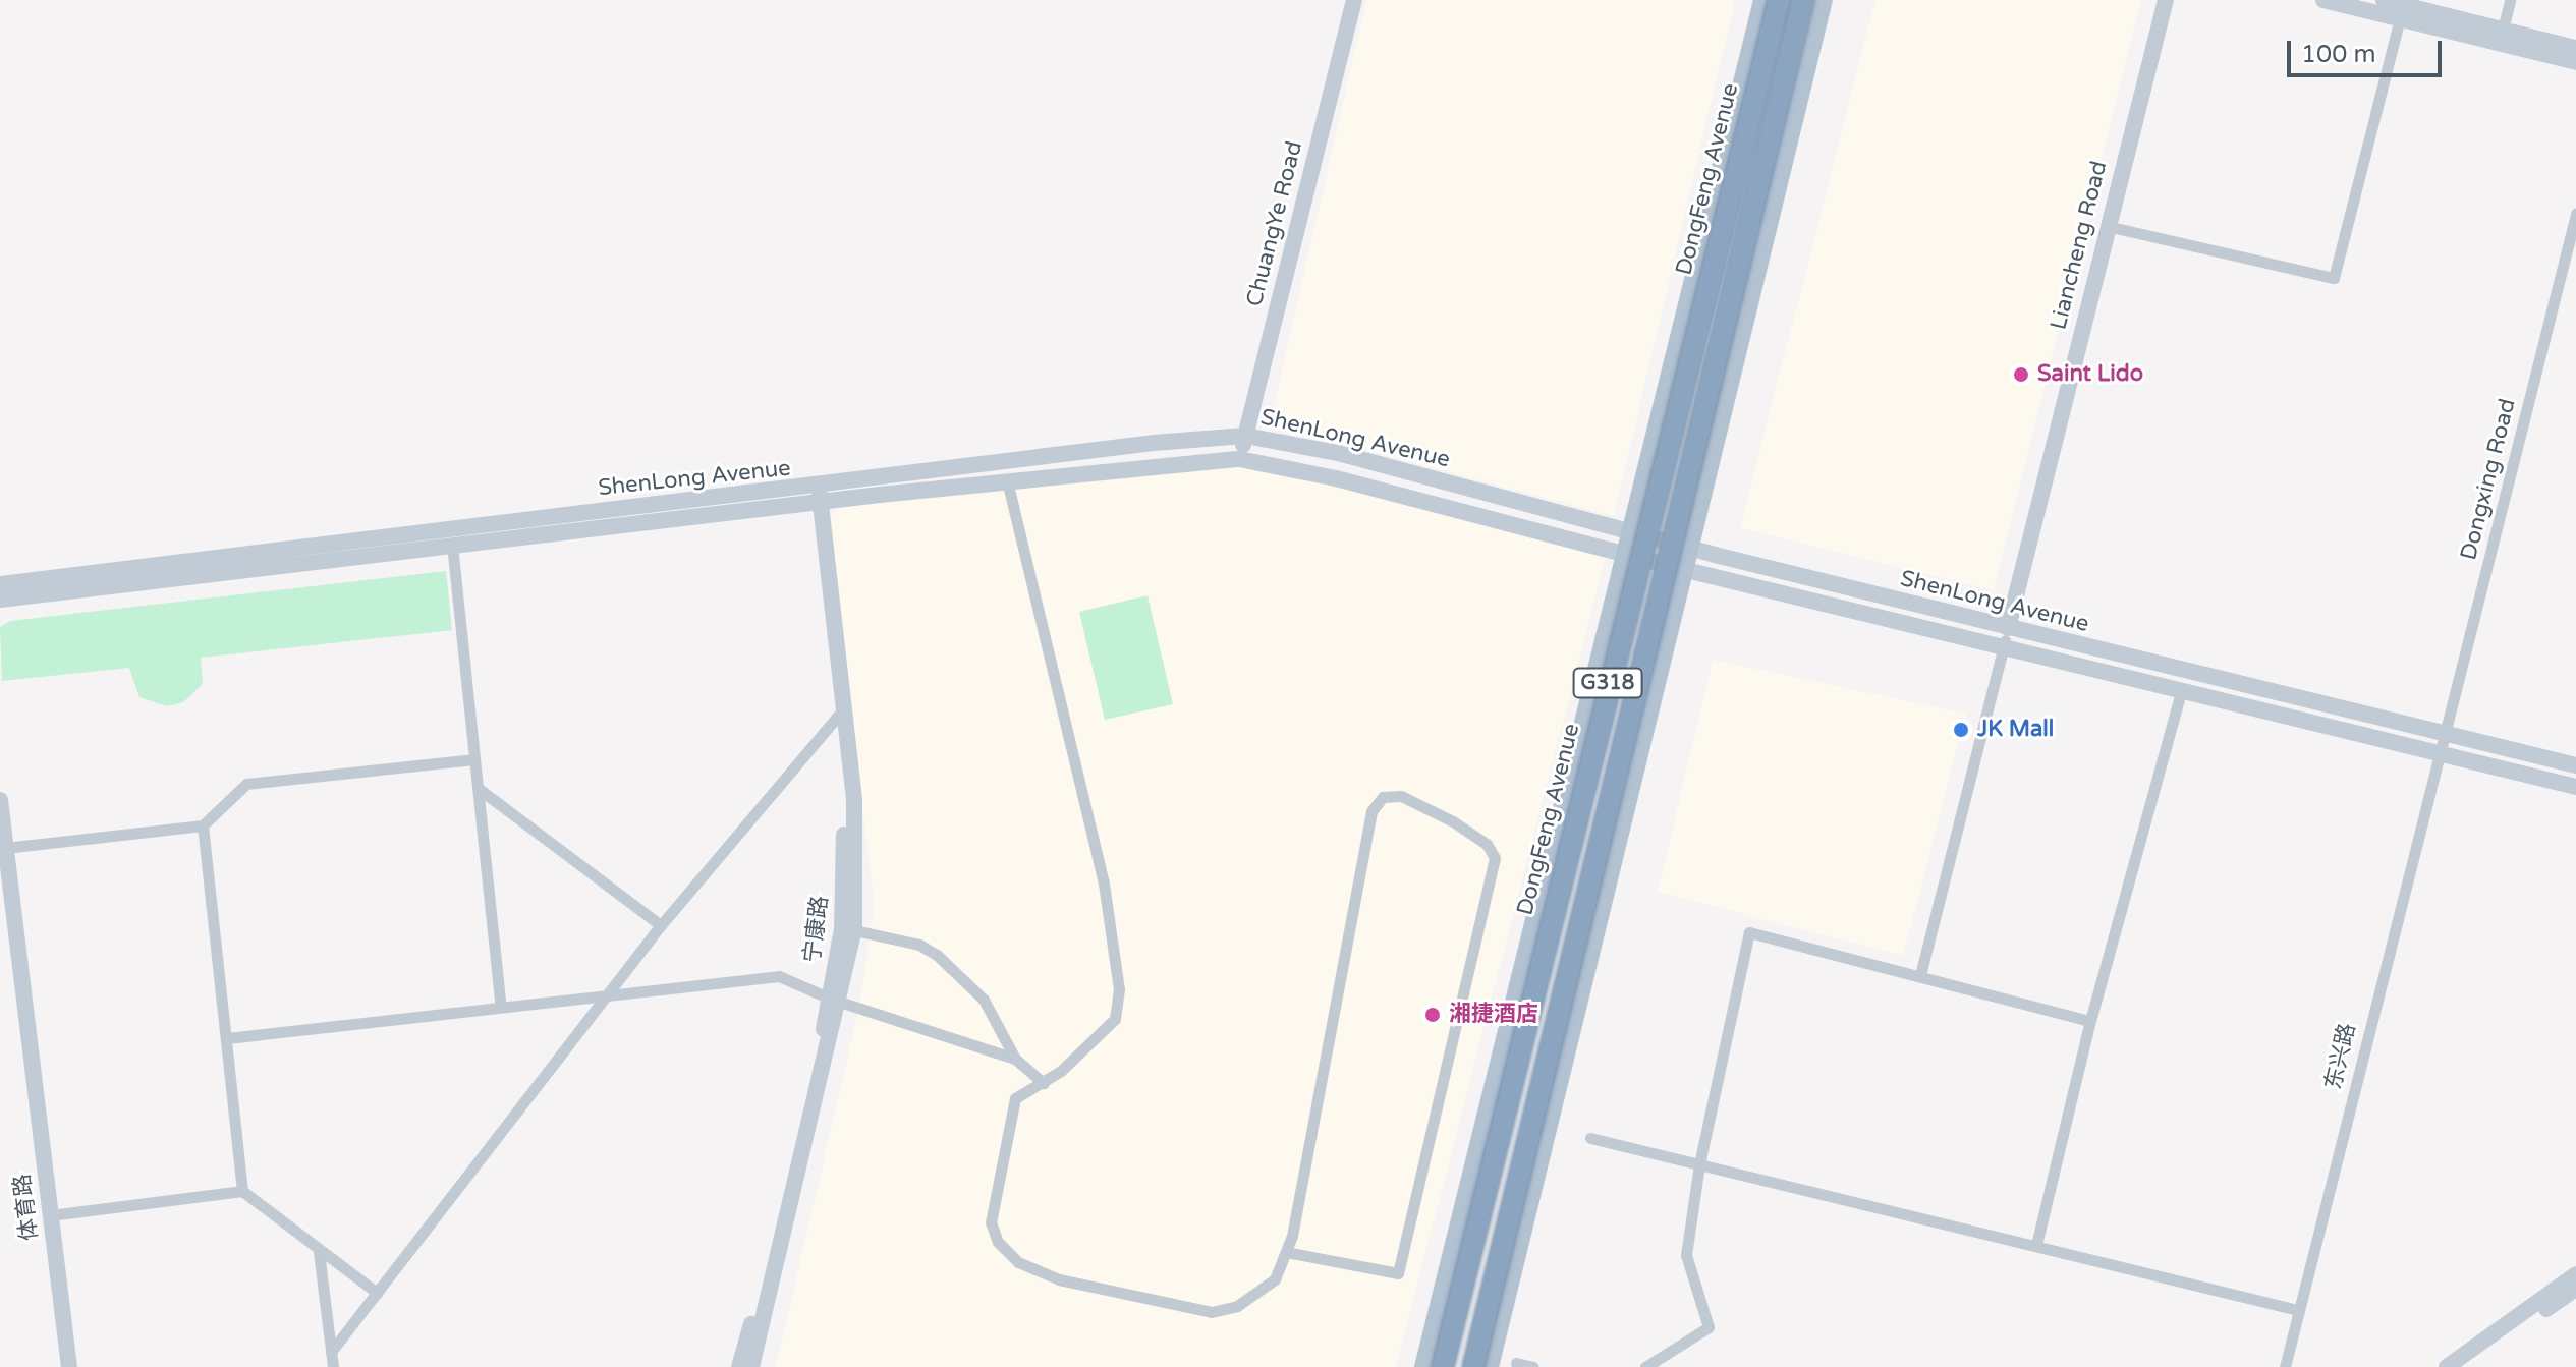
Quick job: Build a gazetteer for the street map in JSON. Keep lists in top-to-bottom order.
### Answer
{
  "streets": {
    "highway": ["DongFeng Avenue", "G318"],
    "main road": [
      "ChuangYe Road",
      "Liancheng Road",
      "ShenLong Avenue",
      "宁康路",
      "体育路"
    ],
    "street": ["Dongxing Road", "东兴路"]
  },
  "crossings": [
    ["ChuangYe Road", "ShenLong Avenue"],
    ["Liancheng Road", "ShenLong Avenue"],
    ["ShenLong Avenue", "Dongxing Road"],
    ["ShenLong Avenue", "宁康路"],
    ["ShenLong Avenue", "东兴路"],
    ["Dongxing Road", "东兴路"]
  ],
  "places": ["Saint Lido", "JK Mall", "湘捷酒店"],
  "scale_bar": "100 m"
}
